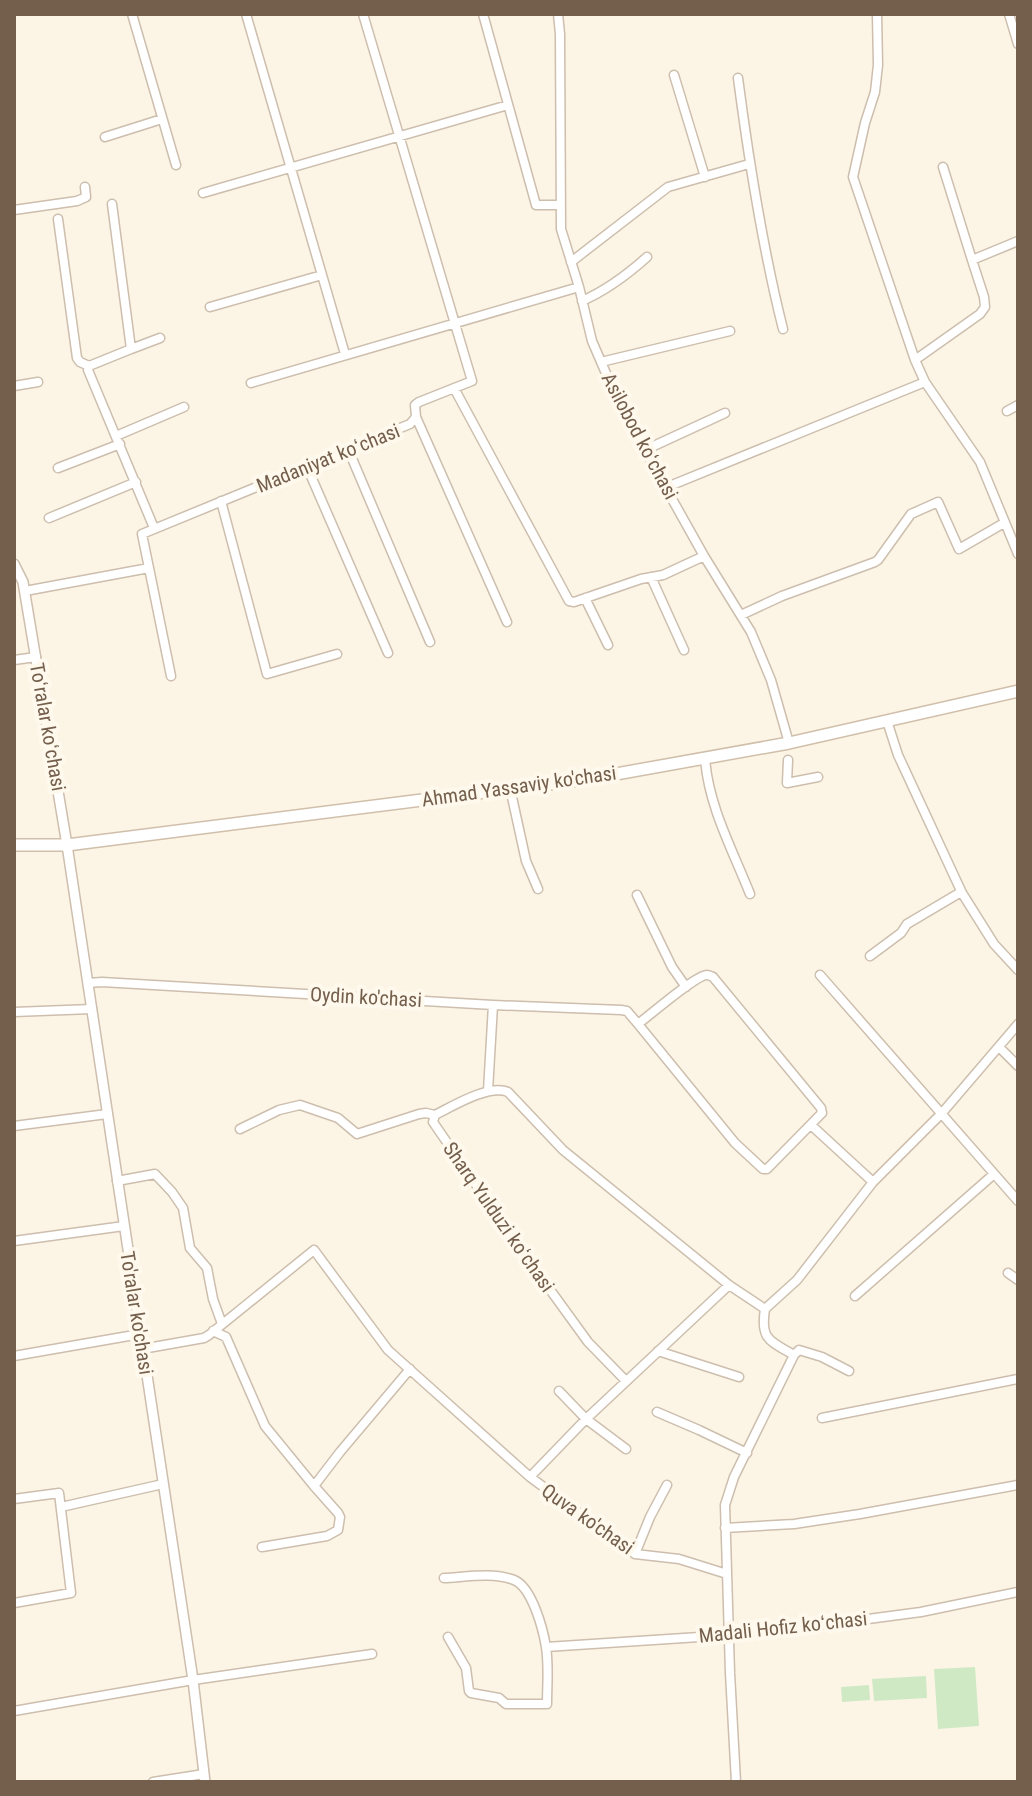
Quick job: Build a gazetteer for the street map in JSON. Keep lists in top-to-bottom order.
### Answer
{
  "streets": {
    "main road": ["Ahmad Yassaviy ko'chasi"],
    "street": [
      "Asilobod koʻchasi",
      "Madaniyat koʻchasi",
      "Toʻralar koʻchasi",
      "Oydin ko'chasi",
      "Sharq Yulduzi koʻchasi",
      "To'ralar ko'chasi",
      "Quva ko'chasi",
      "Madali Hofiz koʻchasi"
    ]
  },
  "crossings": [
    ["Asilobod koʻchasi", "Ahmad Yassaviy ko'chasi"],
    ["Toʻralar koʻchasi", "Ahmad Yassaviy ko'chasi"],
    ["Toʻralar koʻchasi", "To'ralar ko'chasi"],
    ["Ahmad Yassaviy ko'chasi", "To'ralar ko'chasi"],
    ["Oydin ko'chasi", "To'ralar ko'chasi"]
  ]
}
